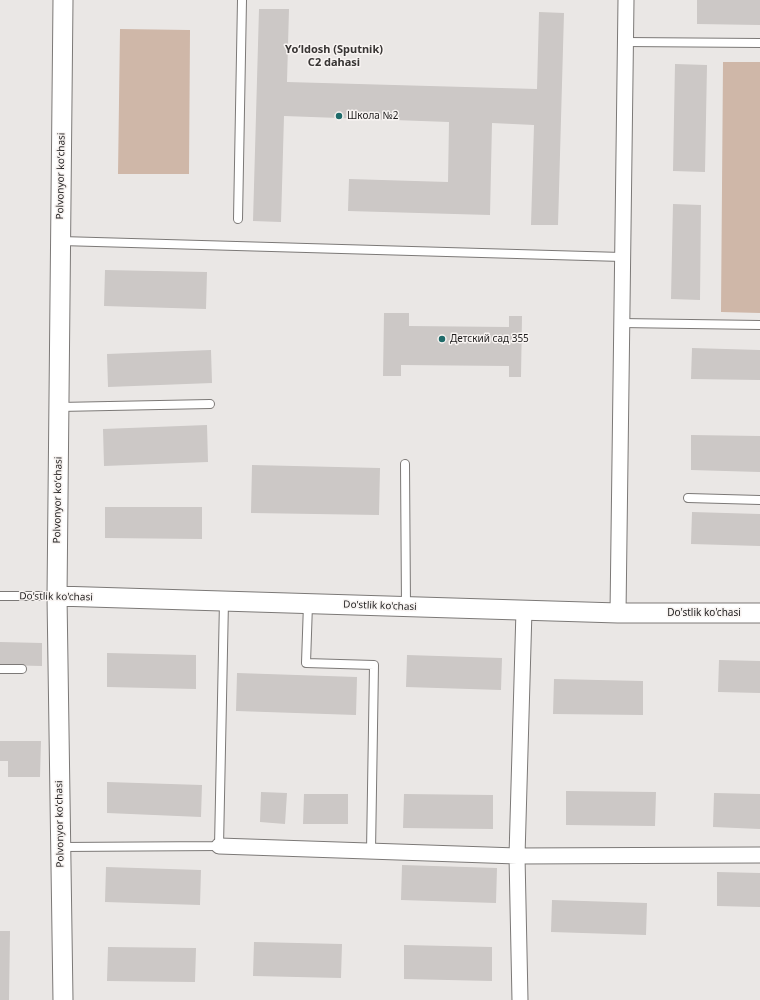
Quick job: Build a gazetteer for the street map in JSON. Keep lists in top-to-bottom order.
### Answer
{
  "streets": {
    "street": ["Polvonyor koʻchasi", "Do'stlik ko'chasi"]
  },
  "crossings": [
    ["Polvonyor koʻchasi", "Do'stlik ko'chasi"]
  ],
  "districts": ["Yo‘ldosh (Sputnik) C2 dahasi"],
  "places": ["Школа №2", "Детский сад 355"]
}
